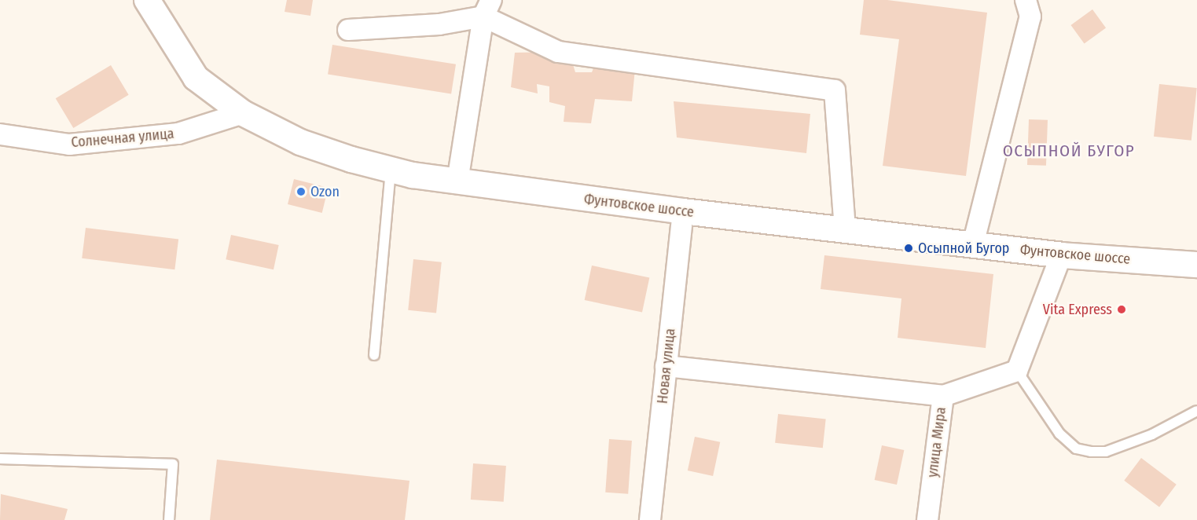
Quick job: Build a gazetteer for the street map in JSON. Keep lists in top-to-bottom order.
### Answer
{
  "streets": {
    "street": [
      "Солнечная улица",
      "Фунтовское шоссе",
      "Новая улица",
      "улица Мира"
    ]
  },
  "crossings": [
    ["Солнечная улица", "Фунтовское шоссе"],
    ["Фунтовское шоссе", "Новая улица"]
  ],
  "districts": ["ОСЫПНОЙ БУГОР"],
  "places": ["Ozon", "Осыпной Бугор", "Vita Express"]
}
